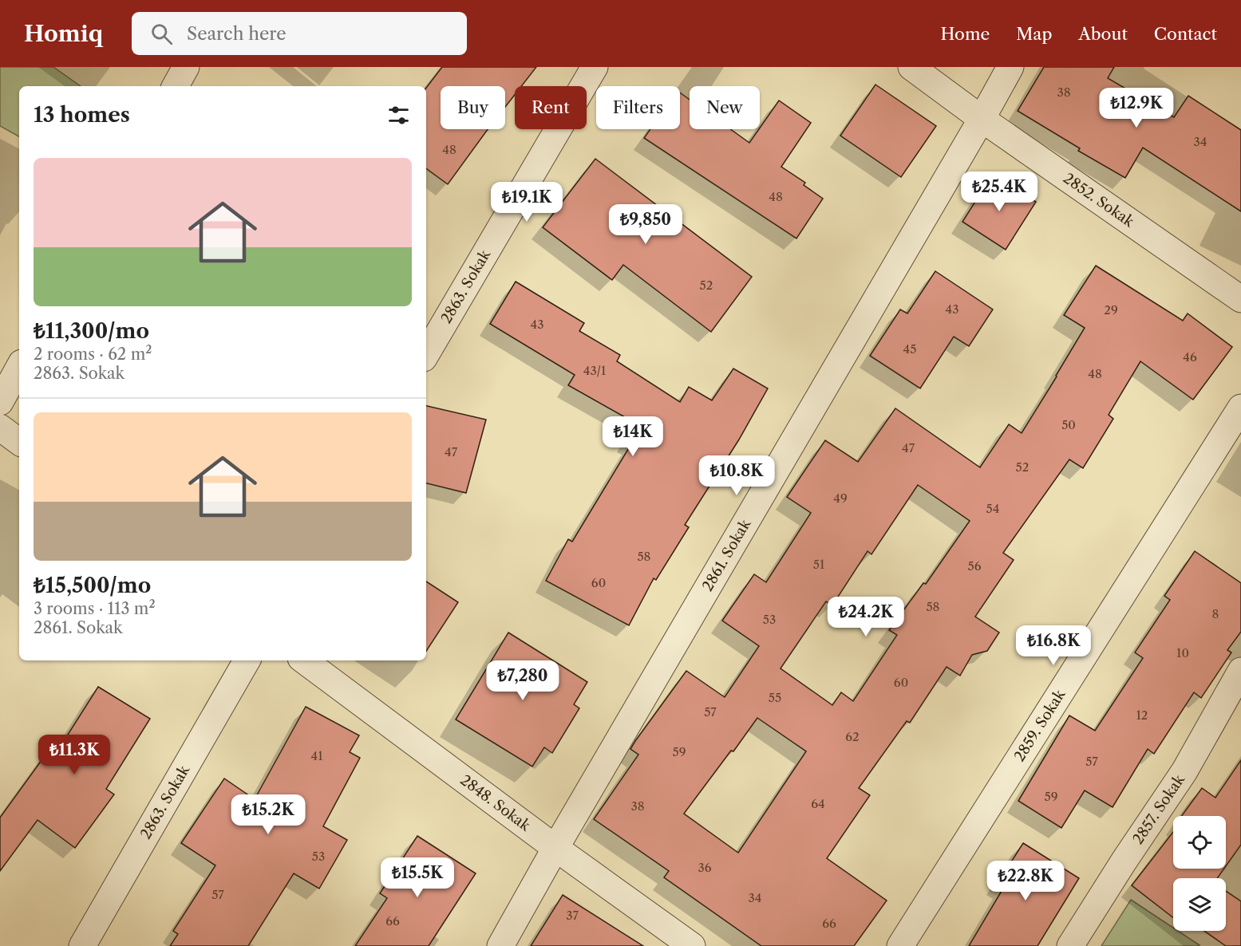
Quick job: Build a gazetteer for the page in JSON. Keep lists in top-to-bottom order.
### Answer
{
  "streets": {
    "street": [
      "2852. Sokak",
      "2863. Sokak",
      "2861. Sokak",
      "2859. Sokak",
      "2848. Sokak",
      "2857. Sokak"
    ]
  },
  "crossings": [
    ["2852. Sokak", "2861. Sokak"],
    ["2861. Sokak", "2848. Sokak"]
  ],
  "house_numbers": [
    "38",
    "34",
    "48",
    "48",
    "52",
    "43",
    "29",
    "43",
    "45",
    "46",
    "43/1",
    "48",
    "50",
    "47",
    "47",
    "52",
    "49",
    "54",
    "58",
    "51",
    "56",
    "60",
    "58",
    "8",
    "53",
    "10",
    "60",
    "55",
    "57",
    "12",
    "62",
    "59",
    "41",
    "57",
    "59",
    "64",
    "38",
    "53",
    "36",
    "57",
    "34",
    "37",
    "66",
    "66"
  ],
  "page": {
    "header": "Homiq",
    "search": "Search here",
    "nav": [
      "Home",
      "Map",
      "About",
      "Contact"
    ],
    "chip": [
      "Buy",
      "Rent",
      "Filters",
      "New"
    ],
    "heading": "13 homes",
    "price": [
      "₺12.9K",
      "₺25.4K",
      "₺19.1K",
      "₺9,850",
      "₺14K",
      "₺10.8K",
      "₺24.2K",
      "₺16.8K",
      "₺7,280",
      "₺11.3K",
      "₺15.2K",
      "₺15.5K",
      "₺22.8K"
    ],
    "list": [
      {
        "name": "₺11,300/mo",
        "note": "2 rooms · 62 m² · 2863. Sokak"
      },
      {
        "name": "₺15,500/mo",
        "note": "3 rooms · 113 m² · 2861. Sokak"
      }
    ]
  }
}
